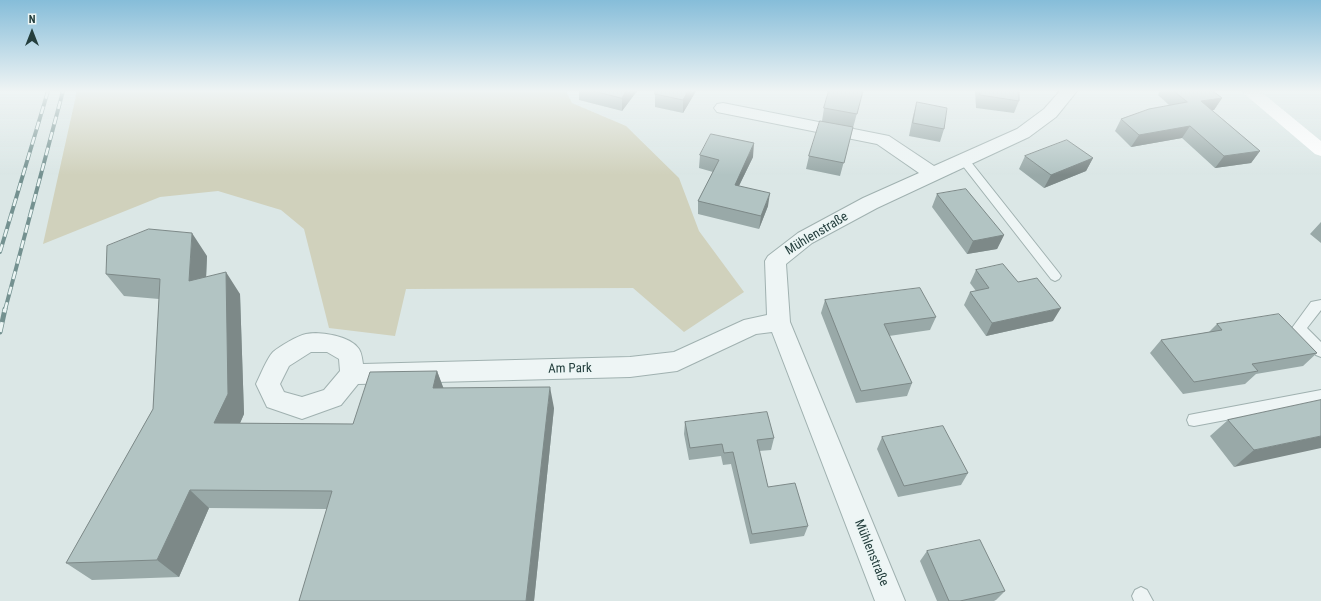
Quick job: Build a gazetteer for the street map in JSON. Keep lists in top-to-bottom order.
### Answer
{
  "streets": {
    "street": ["Mühlenstraße", "Am Park"]
  },
  "crossings": [
    ["Mühlenstraße", "Am Park"]
  ],
  "north": "top"
}
